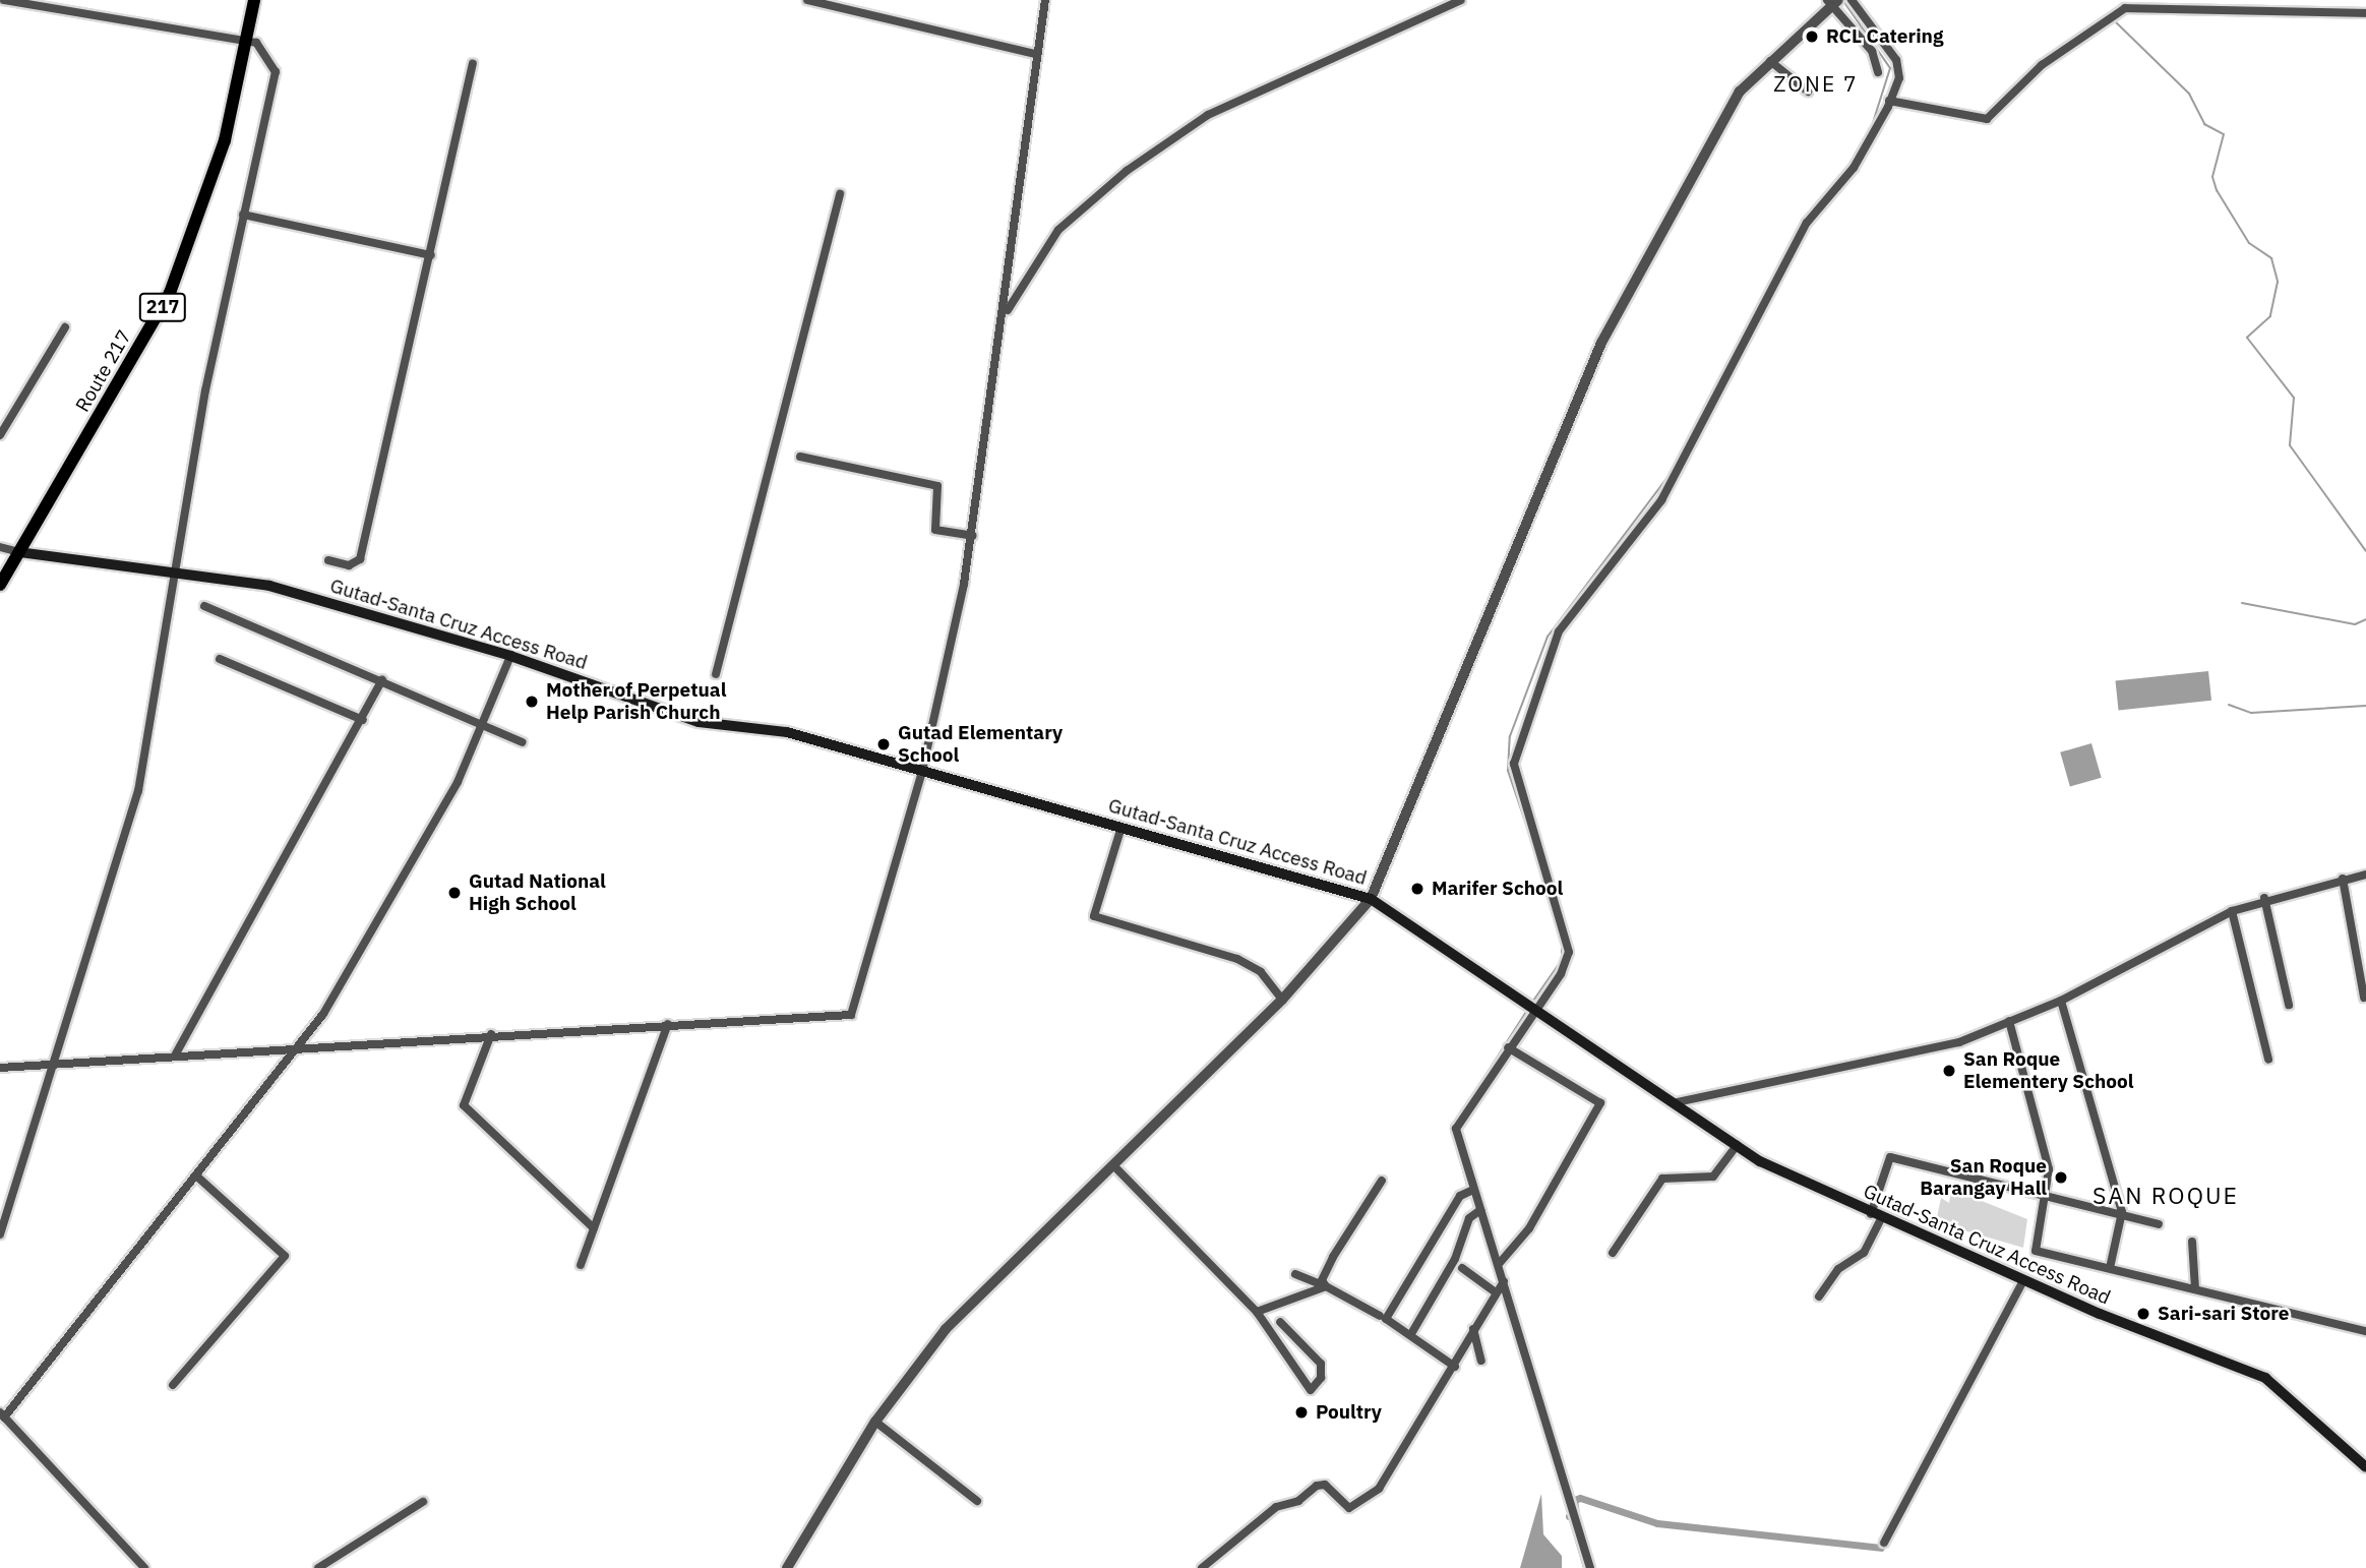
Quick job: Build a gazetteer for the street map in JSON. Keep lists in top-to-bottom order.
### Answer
{
  "streets": {
    "main road": ["217", "Route 217", "Gutad-Santa Cruz Access Road"]
  },
  "crossings": [
    ["Route 217", "Gutad-Santa Cruz Access Road"]
  ],
  "districts": ["ZONE 7", "SAN ROQUE"],
  "places": [
    "RCL Catering",
    "Mother of Perpetual Help Parish Church",
    "Gutad Elementary School",
    "Marifer School",
    "Gutad National High School",
    "San Roque Elementery School",
    "San Roque Barangay Hall",
    "Sari-sari Store",
    "Poultry"
  ]
}
